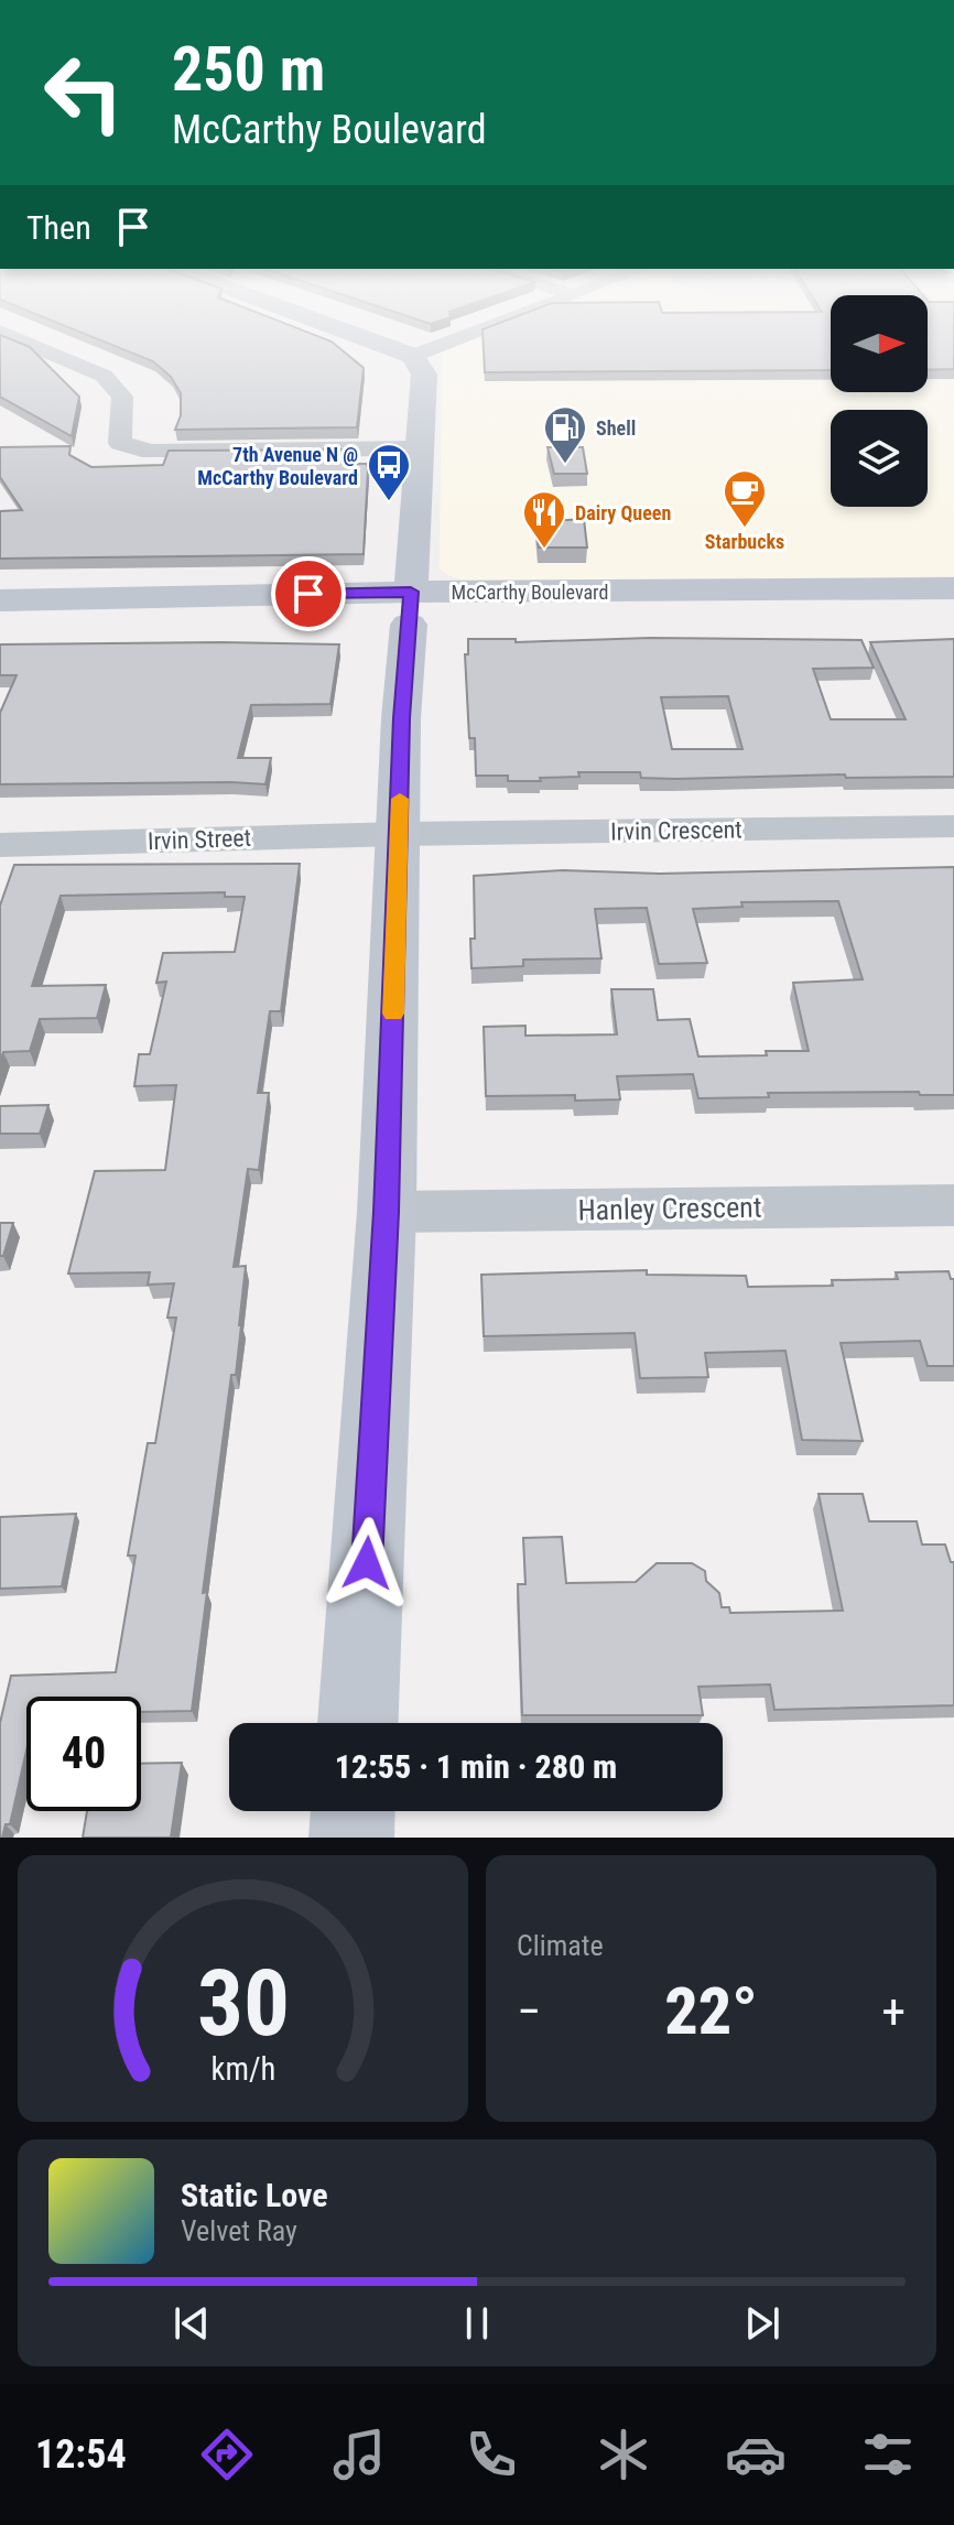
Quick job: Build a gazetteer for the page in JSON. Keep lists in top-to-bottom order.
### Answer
{
  "streets": {
    "street": [
      "McCarthy Boulevard",
      "Irvin Crescent",
      "Irvin Street",
      "Hanley Crescent"
    ]
  },
  "crossings": [
    ["Irvin Crescent", "Irvin Street"]
  ],
  "places": {
    "fuel station": ["Shell"],
    "bus stop": ["7th Avenue N @ McCarthy Boulevard"],
    "cafe": ["Starbucks"],
    "restaurant": ["Dairy Queen"]
  },
  "north": "right",
  "page": {
    "turn": ["250 m", "McCarthy Boulevard"],
    "then": "Then",
    "limit": "40",
    "trip": "12:55 · 1 min · 280 m",
    "tile": "Climate",
    "heat": ["−", "22°", "+"],
    "song": ["Static Love", "Velvet Ray"],
    "tabs": "12:54",
    "gauge": ["30", "km/h"]
  }
}
